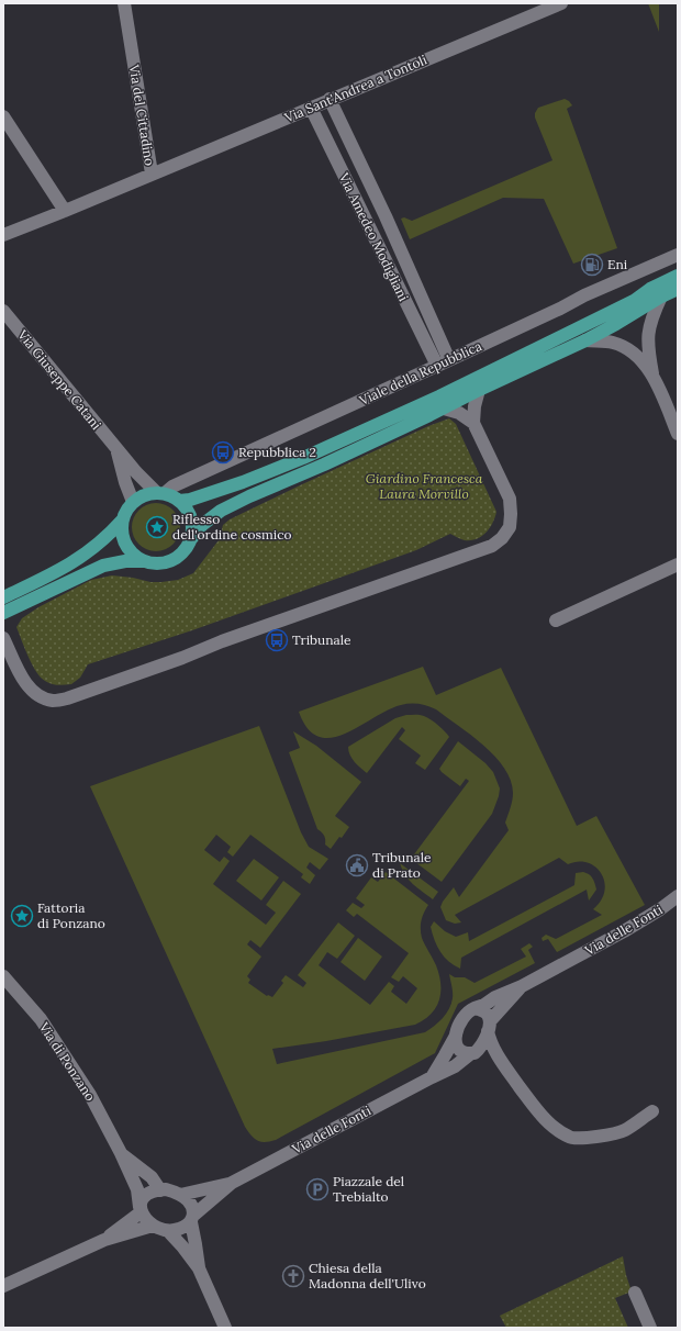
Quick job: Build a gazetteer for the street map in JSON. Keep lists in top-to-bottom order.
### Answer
{
  "streets": {
    "main road": ["Viale della Repubblica"],
    "street": [
      "Via Sant'Andrea a Tontoli",
      "Via del Cittadino",
      "Via Amedeo Modigliani",
      "Via Giuseppe Catani",
      "Via delle Fonti",
      "Via di Ponzano"
    ]
  },
  "crossings": [
    ["Via Sant'Andrea a Tontoli", "Via del Cittadino"],
    ["Via Sant'Andrea a Tontoli", "Via Amedeo Modigliani"],
    ["Via Amedeo Modigliani", "Viale della Repubblica"],
    ["Viale della Repubblica", "Via Giuseppe Catani"],
    ["Via delle Fonti", "Via di Ponzano"]
  ],
  "parks": ["Giardino Francesca Laura Morvillo"],
  "places": {
    "fuel station": ["Eni"],
    "bus stop": ["Repubblica 2", "Tribunale"],
    "place": ["Riflesso dell'ordine cosmico", "Fattoria di Ponzano"],
    "public building": ["Tribunale di Prato"],
    "parking": ["Piazzale del Trebialto"],
    "church": ["Chiesa della Madonna dell'Ulivo"]
  }
}
